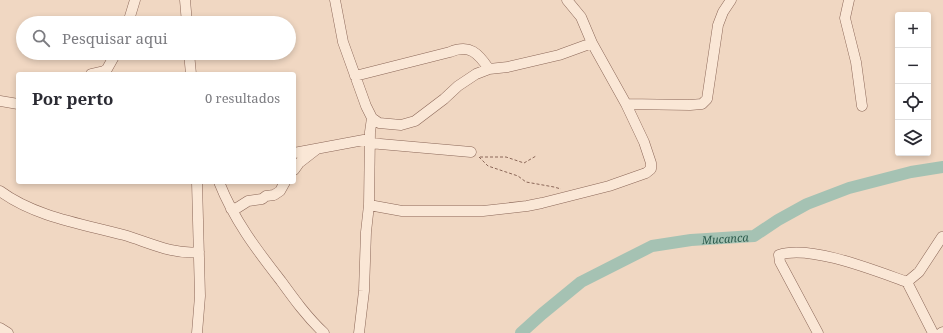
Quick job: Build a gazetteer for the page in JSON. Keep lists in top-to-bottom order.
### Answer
{
  "water": ["Mucanca"],
  "page": {
    "map_buttons": ["+", "−"],
    "search": "Pesquisar aqui",
    "heading": ["Por perto", "0 resultados"]
  }
}
